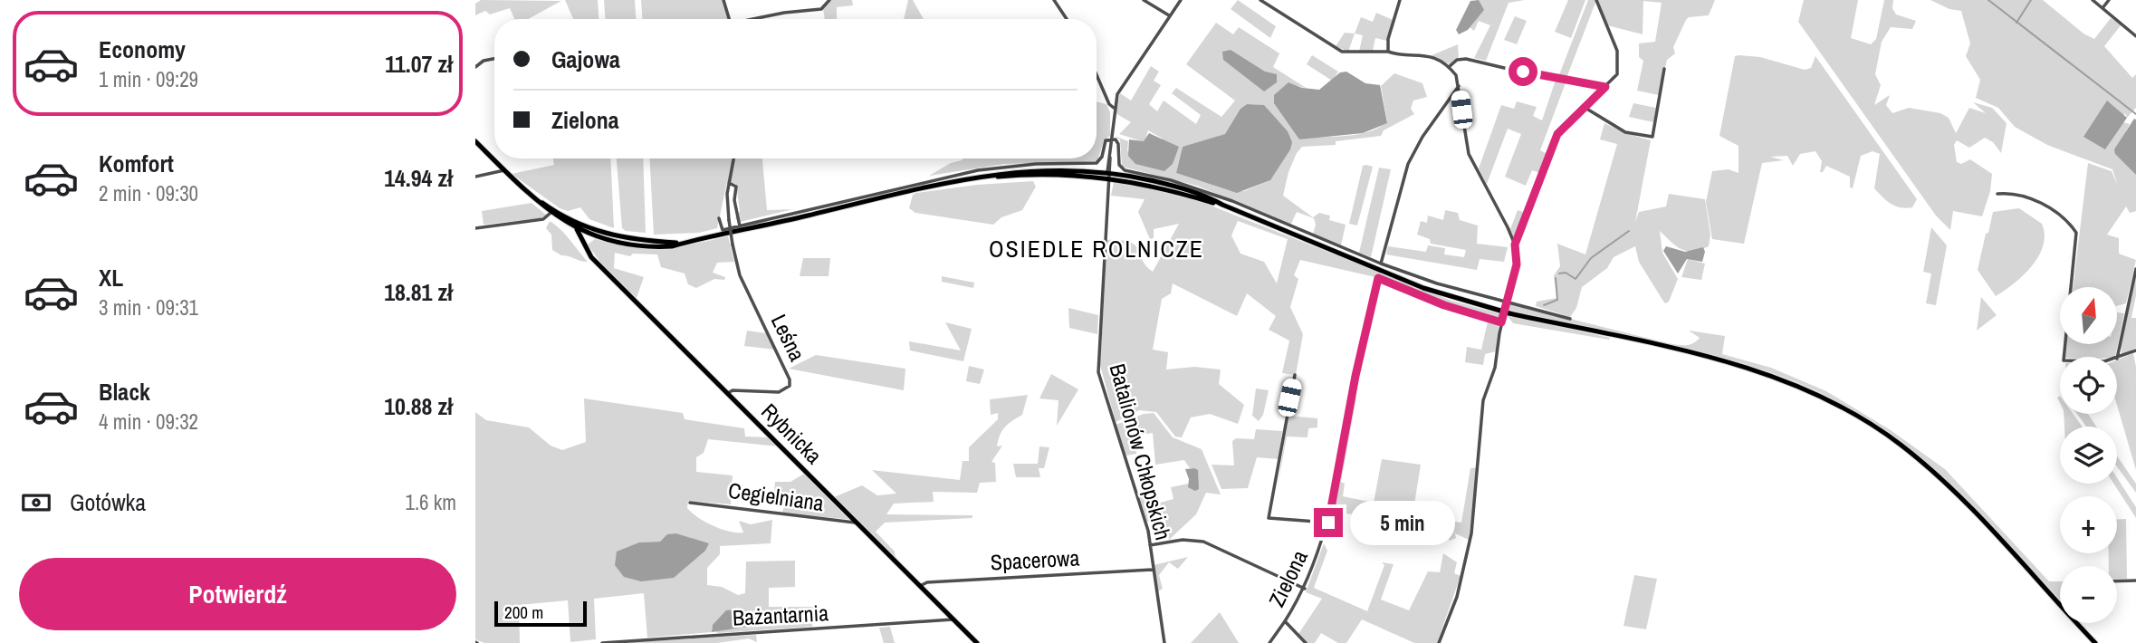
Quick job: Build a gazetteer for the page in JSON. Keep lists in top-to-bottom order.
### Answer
{
  "streets": {
    "main road": ["Rybnicka"],
    "street": [
      "Leśna",
      "Batalionów Chłopskich",
      "Cegielniana",
      "Spacerowa",
      "Zielona",
      "Bażantarnia"
    ]
  },
  "crossings": [
    ["Leśna", "Rybnicka"],
    ["Rybnicka", "Cegielniana"],
    ["Rybnicka", "Spacerowa"],
    ["Rybnicka", "Bażantarnia"],
    ["Batalionów Chłopskich", "Spacerowa"]
  ],
  "districts": ["OSIEDLE ROLNICZE"],
  "scale_bar": "200 m",
  "north": "top",
  "page": {
    "list": [
      {
        "name": "Economy",
        "note": "1 min · 09:29",
        "value": "11.07 zł"
      },
      {
        "name": "Komfort",
        "note": "2 min · 09:30",
        "value": "14.94 zł"
      },
      {
        "name": "XL",
        "note": "3 min · 09:31",
        "value": "18.81 zł"
      },
      {
        "name": "Black",
        "note": "4 min · 09:32",
        "value": "10.88 zł"
      }
    ],
    "banner": ["Gajowa", "Zielona"],
    "map_buttons": ["+", "−"],
    "pay": ["Gotówka", "1.6 km"],
    "bubble": "5 min",
    "buttons": "Potwierdź",
    "scale": "200 m"
  }
}
